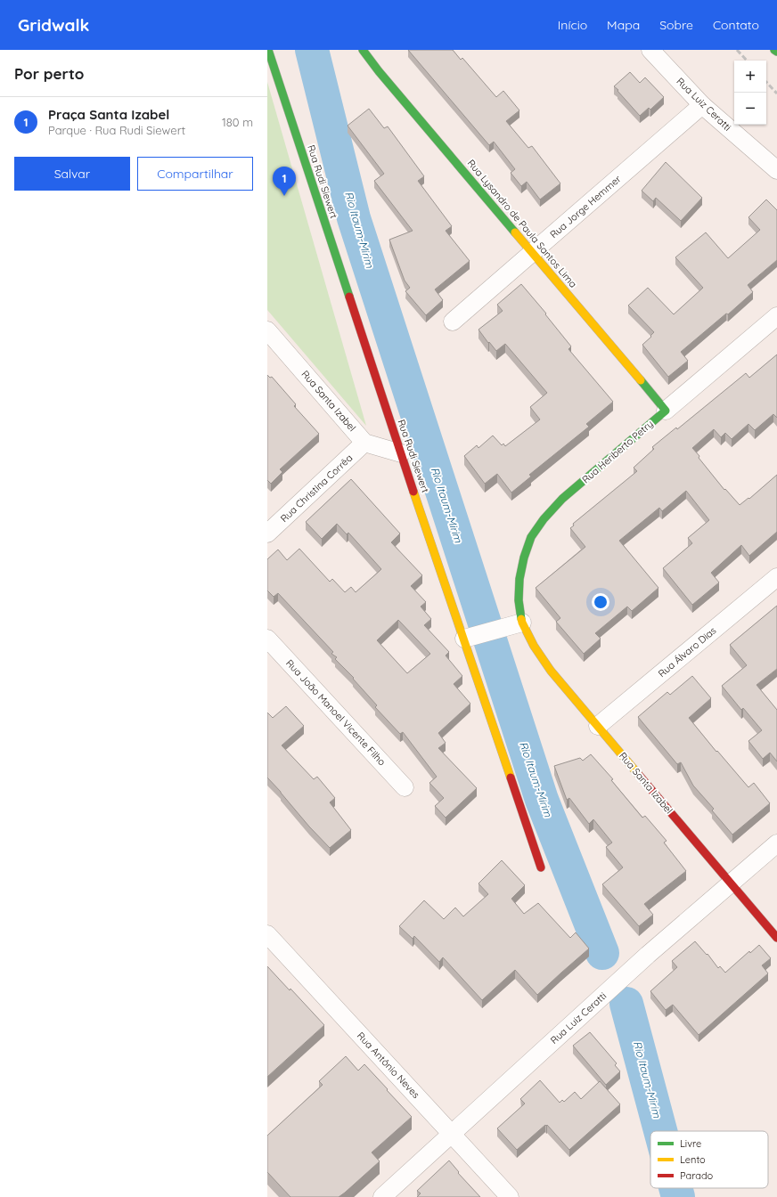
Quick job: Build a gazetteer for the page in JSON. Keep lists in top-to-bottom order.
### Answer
{
  "streets": {
    "street": [
      "Rua Luiz Ceratti",
      "Rua Rudi Siewert",
      "Rua Jorge Hemmer",
      "Rua Lysandro de Paula Santos Lima",
      "Rua Santa Izabel",
      "Rua Heriberto Petry",
      "Rua Christina Corrêa",
      "Rua Álvaro Dias",
      "Rua João Manoel Vicente Filho",
      "Rua Antônio Neves"
    ]
  },
  "crossings": [
    ["Rua Luiz Ceratti", "Rua Jorge Hemmer"],
    ["Rua Luiz Ceratti", "Rua Santa Izabel"],
    ["Rua Luiz Ceratti", "Rua Antônio Neves"],
    ["Rua Jorge Hemmer", "Rua Lysandro de Paula Santos Lima"],
    ["Rua Lysandro de Paula Santos Lima", "Rua Heriberto Petry"],
    ["Rua Santa Izabel", "Rua Heriberto Petry"],
    ["Rua Santa Izabel", "Rua Christina Corrêa"],
    ["Rua Santa Izabel", "Rua Álvaro Dias"]
  ],
  "water": ["Rio Itaum-Mirim"],
  "legend": ["Livre", "Lento", "Parado"],
  "page": {
    "header": "Gridwalk",
    "nav": [
      "Início",
      "Mapa",
      "Sobre",
      "Contato"
    ],
    "heading": "Por perto",
    "map_buttons": ["+", "−"],
    "list": [
      {
        "mark": "1",
        "name": "Praça Santa Izabel",
        "note": "Parque · Rua Rudi Siewert",
        "value": "180 m"
      }
    ],
    "buttons": ["Salvar", "Compartilhar"],
    "pins": "1"
  }
}
